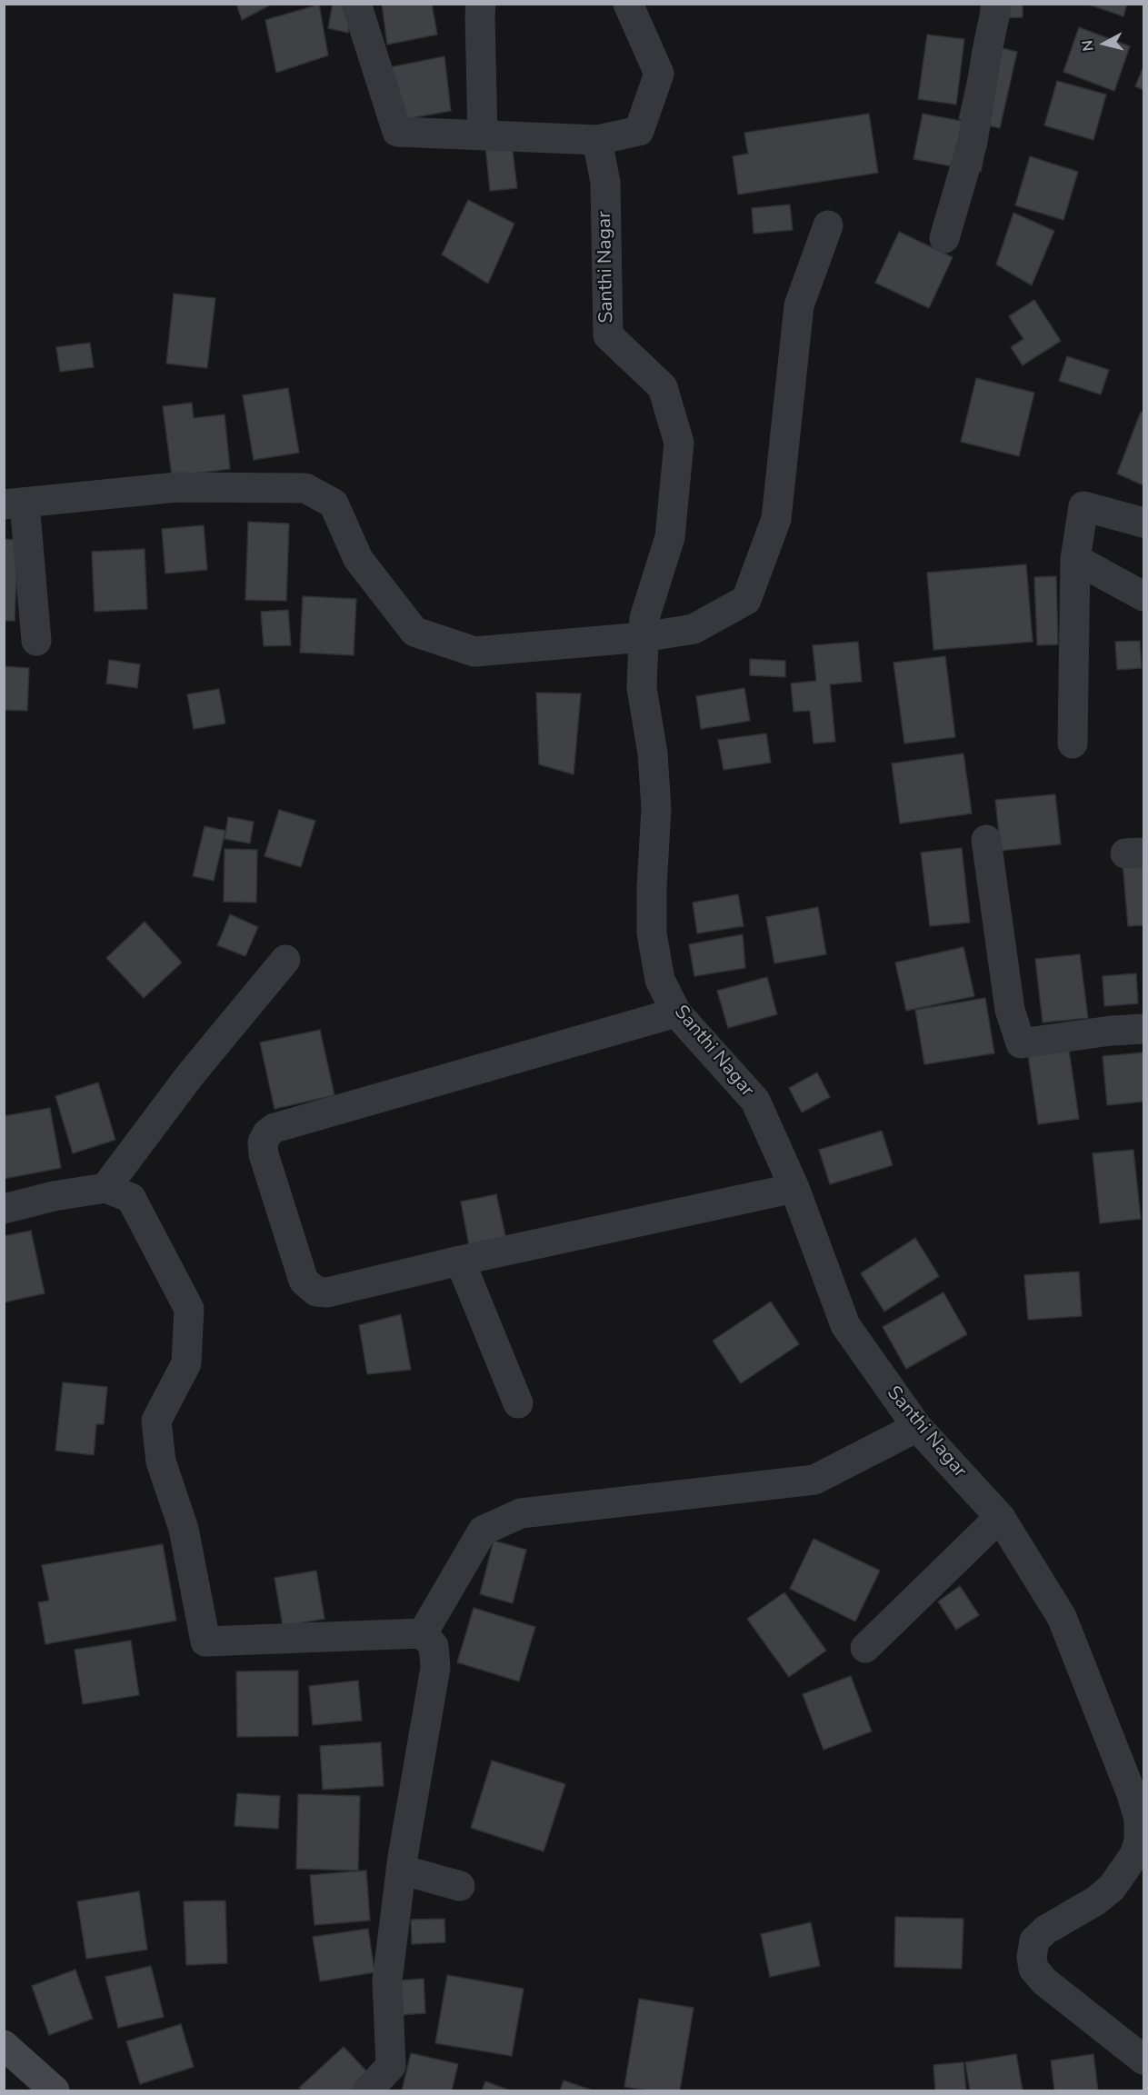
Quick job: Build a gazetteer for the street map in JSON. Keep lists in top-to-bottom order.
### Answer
{
  "streets": {
    "street": ["Santhi Nagar"]
  },
  "north": "left"
}
